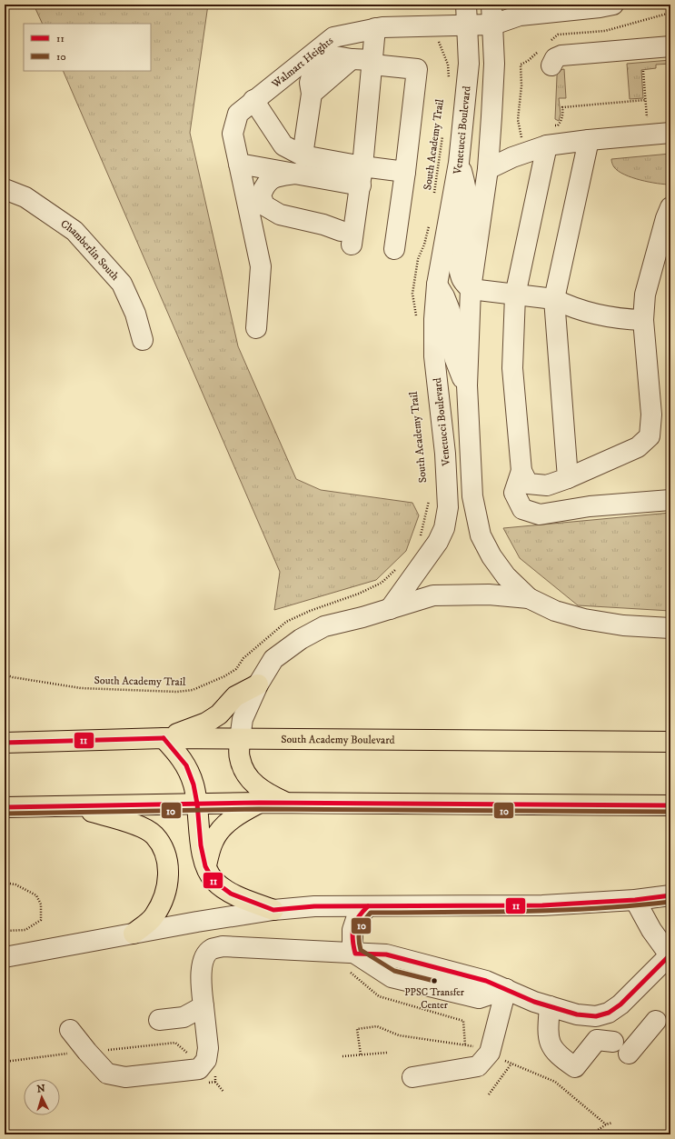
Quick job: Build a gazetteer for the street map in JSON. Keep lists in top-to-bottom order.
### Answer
{
  "streets": {
    "highway": ["South Academy Boulevard"],
    "street": ["Walmart Heights", "Venetucci Boulevard", "Chamberlin South"],
    "path": ["South Academy Trail"]
  },
  "crossings": [
    ["Walmart Heights", "Venetucci Boulevard"]
  ],
  "places": ["PPSC Transfer Center"],
  "lines": ["transit line 11", "transit line 10"],
  "legend": ["11", "10"],
  "north": "top"
}
